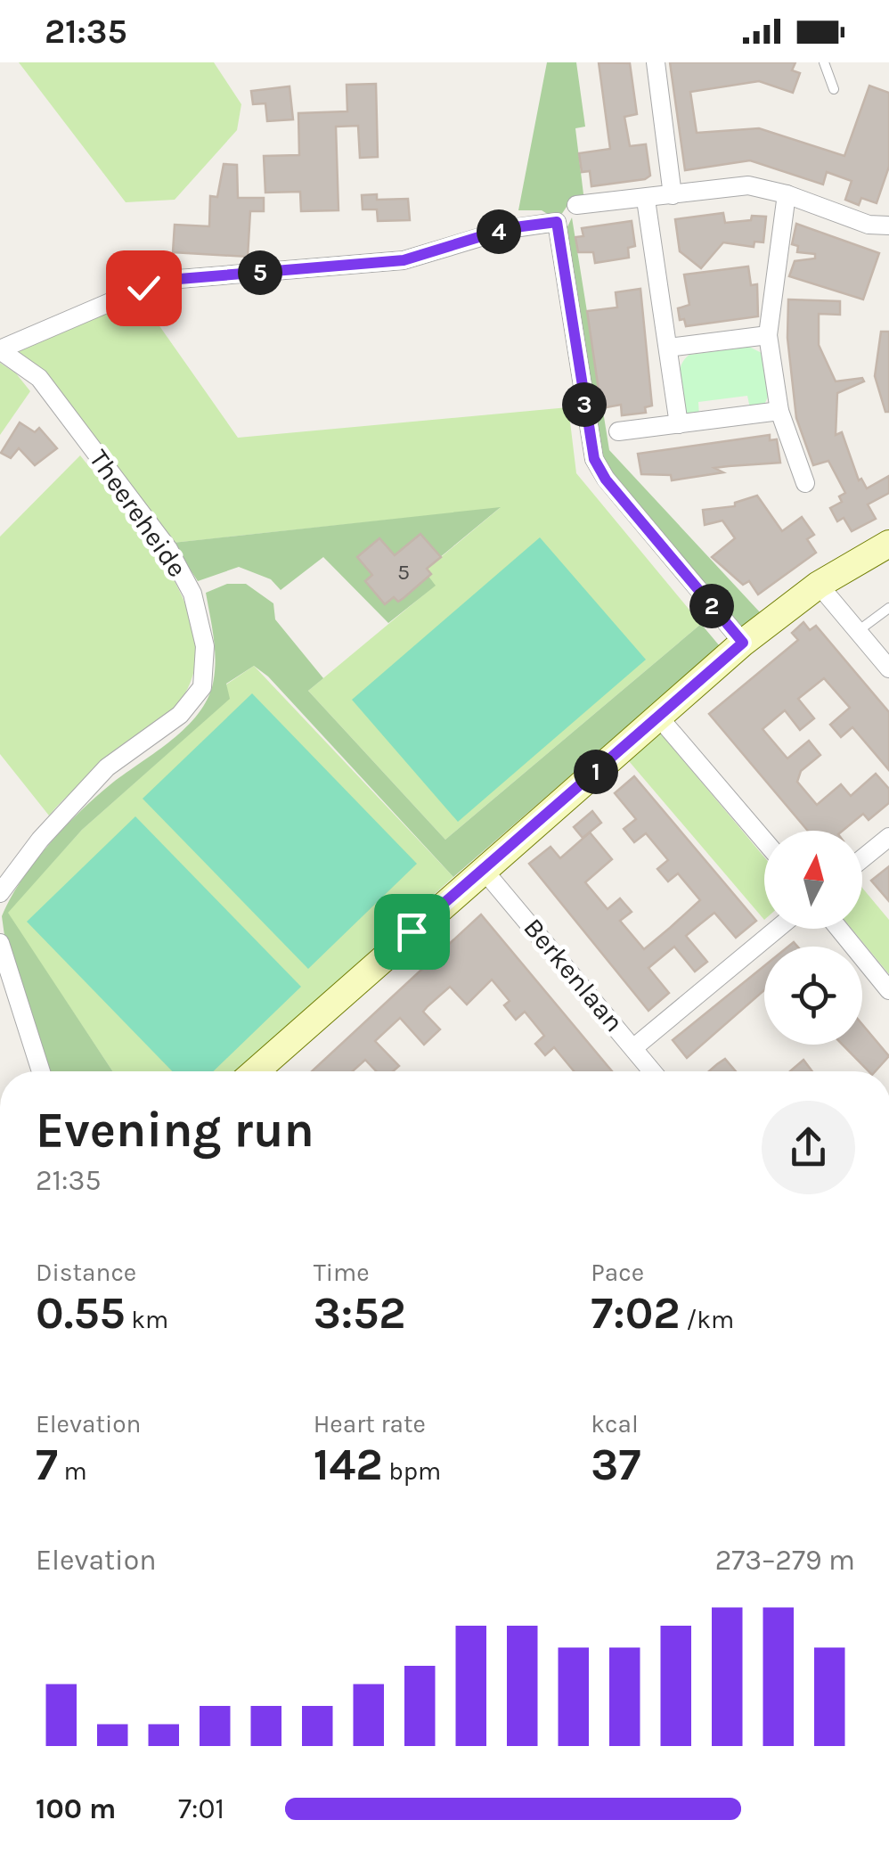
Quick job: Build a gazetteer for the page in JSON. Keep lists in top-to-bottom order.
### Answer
{
  "streets": {
    "street": ["Theereheide", "Berkenlaan"]
  },
  "house_numbers": ["5"],
  "north": "top",
  "page": {
    "status": "21:35",
    "pins": [
      "4",
      "5",
      "3",
      "2",
      "1"
    ],
    "heading": ["Evening run", "21:35"],
    "stats": [
      ["Distance", "0.55 km"],
      ["Time", "3:52"],
      ["Pace", "7:02 /km"],
      ["Elevation", "7 m"],
      ["Heart rate", "142 bpm"],
      ["kcal", "37"]
    ],
    "chart": ["Elevation", "273–279 m"],
    "list": [
      {
        "name": "100 m",
        "note": "7:01"
      }
    ]
  }
}
